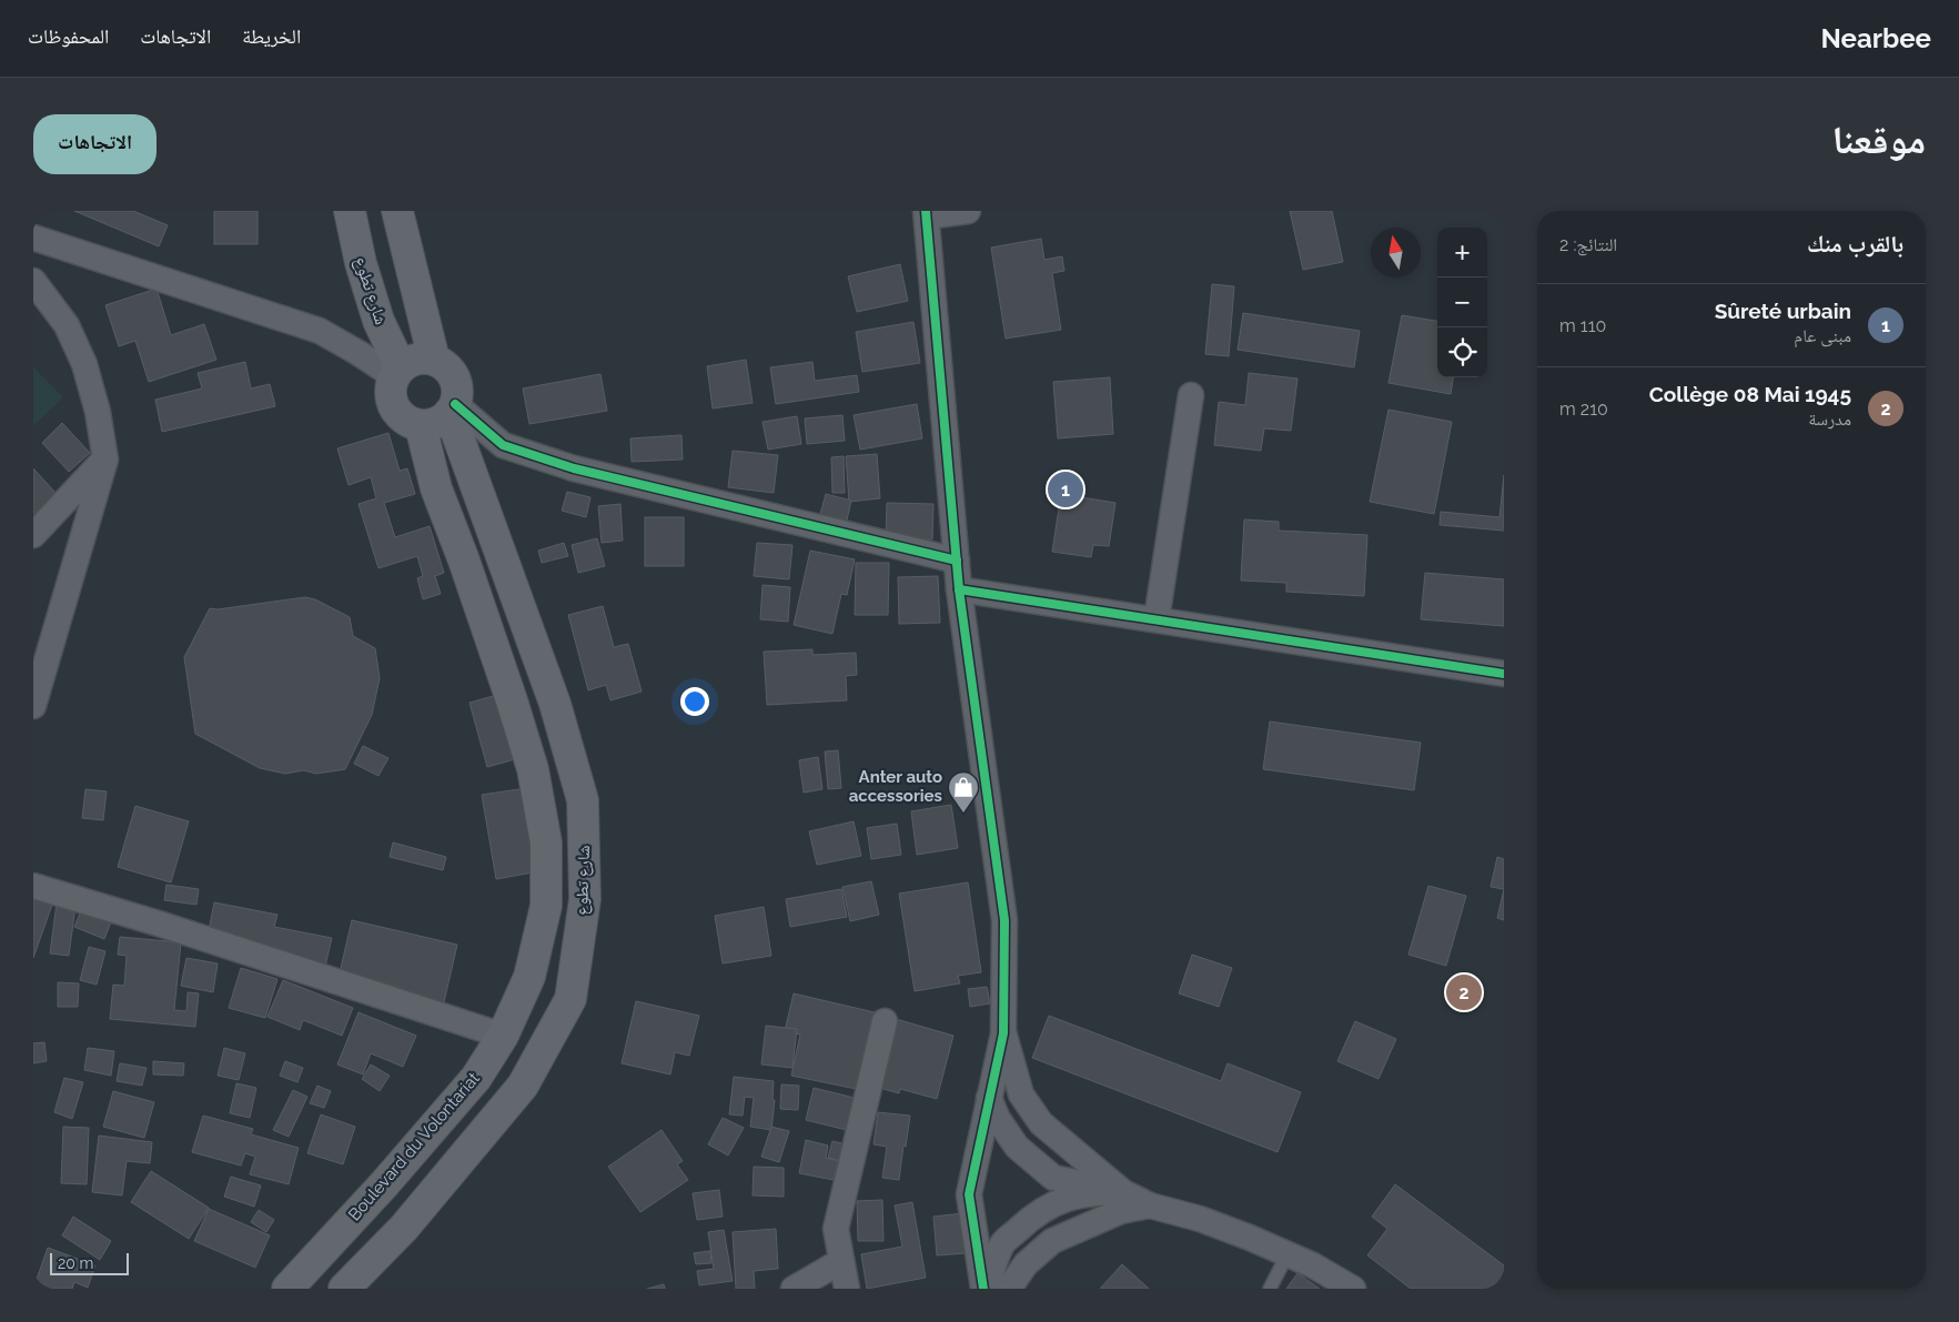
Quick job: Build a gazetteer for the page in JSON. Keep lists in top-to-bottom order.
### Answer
{
  "streets": {
    "main road": ["شارع تطوع", "Boulevard du Volontariat"]
  },
  "crossings": [
    ["شارع تطوع", "Boulevard du Volontariat"]
  ],
  "places": {
    "shop": ["Anter auto accessories"]
  },
  "scale_bar": "20 m",
  "north": "top",
  "page": {
    "header": "Nearbee",
    "nav": ["الخريطة", "الاتجاهات", "المحفوظات"],
    "title": "موقعنا",
    "buttons": "الاتجاهات",
    "heading": ["بالقرب منك", "النتائج: 2"],
    "map_buttons": ["+", "−"],
    "list": [
      {
        "mark": "1",
        "name": "Sûreté urbain",
        "note": "مبنى عام",
        "value": "110 m"
      },
      {
        "mark": "2",
        "name": "Collège 08 Mai 1945",
        "note": "مدرسة",
        "value": "210 m"
      }
    ],
    "pins": ["1", "2"],
    "scale": "20 m"
  }
}
